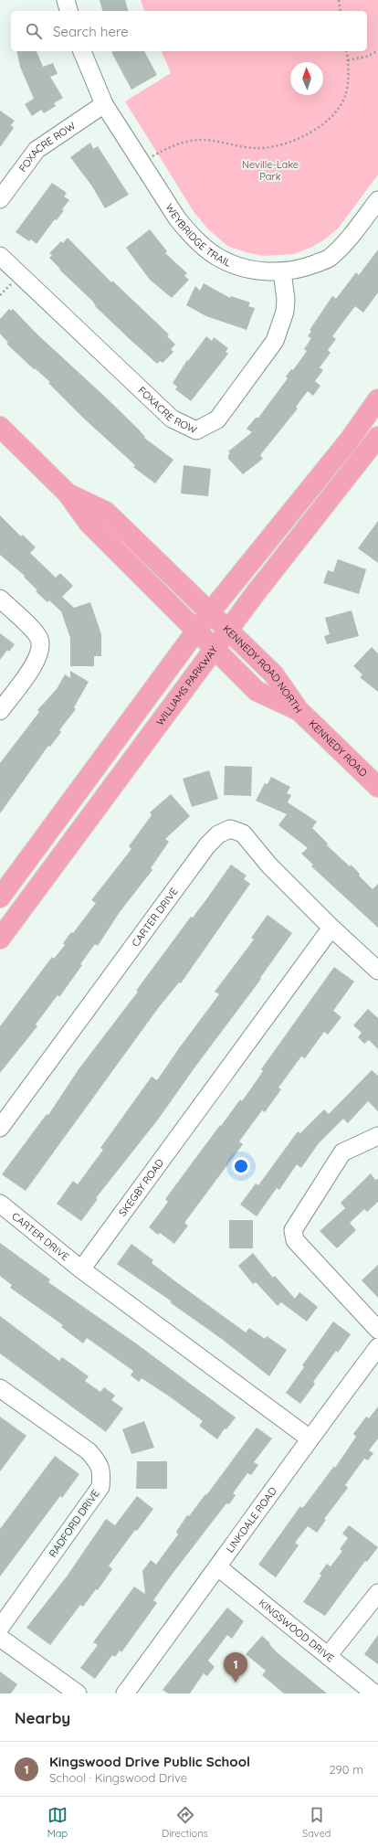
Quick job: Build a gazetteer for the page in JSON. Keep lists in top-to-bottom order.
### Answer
{
  "streets": {
    "main road": ["KENNEDY ROAD NORTH", "WILLIAMS PARKWAY", "KENNEDY ROAD"],
    "street": [
      "FOXACRE ROW",
      "WEYBRIDGE TRAIL",
      "CARTER DRIVE",
      "SKEGBY ROAD",
      "LINKDALE ROAD",
      "RADFORD DRIVE",
      "KINGSWOOD DRIVE"
    ]
  },
  "crossings": [
    ["FOXACRE ROW", "WEYBRIDGE TRAIL"],
    ["KENNEDY ROAD NORTH", "WILLIAMS PARKWAY"],
    ["KENNEDY ROAD NORTH", "KENNEDY ROAD"],
    ["CARTER DRIVE", "SKEGBY ROAD"],
    ["LINKDALE ROAD", "KINGSWOOD DRIVE"]
  ],
  "parks": ["Neville-Lake Park"],
  "north": "top",
  "page": {
    "search": "Search here",
    "pins": "1",
    "heading": "Nearby",
    "list": [
      {
        "mark": "1",
        "name": "Kingswood Drive Public School",
        "note": "School · Kingswood Drive",
        "value": "290 m"
      }
    ],
    "nav": ["Map", "Directions", "Saved"]
  }
}
